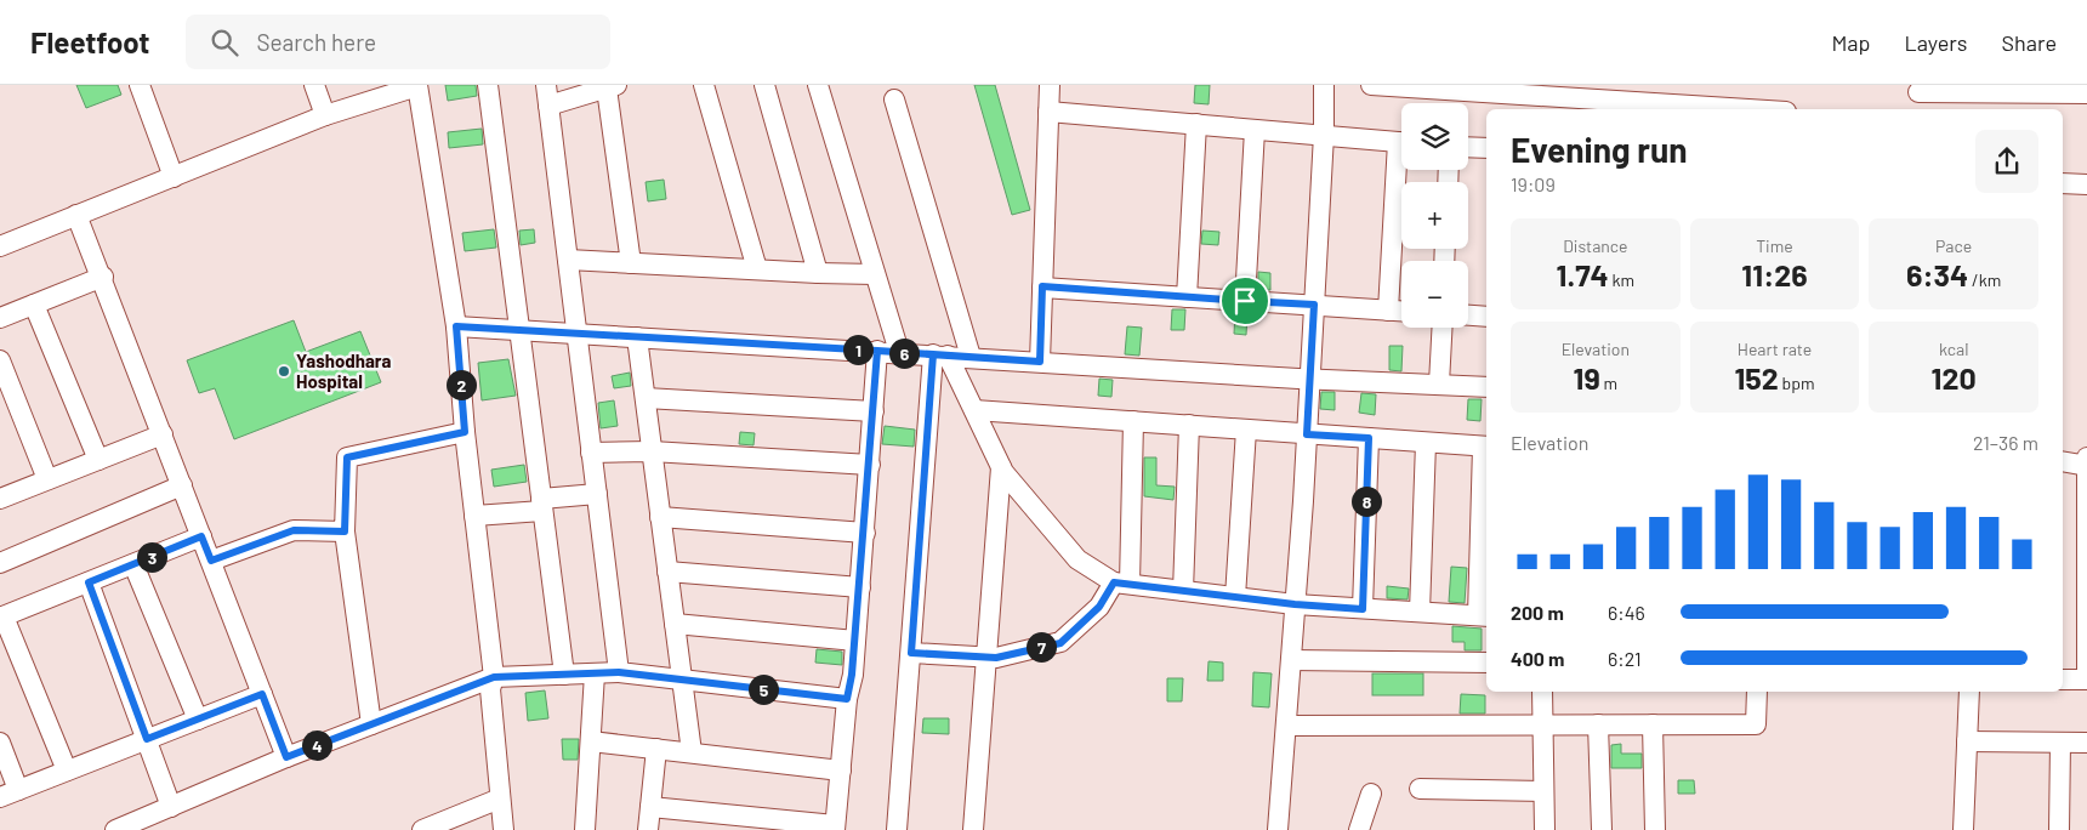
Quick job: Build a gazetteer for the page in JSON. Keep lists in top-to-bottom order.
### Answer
{
  "places": ["Yashodhara Hospital"],
  "page": {
    "header": "Fleetfoot",
    "search": "Search here",
    "nav": ["Map", "Layers", "Share"],
    "map_buttons": ["+", "−"],
    "heading": ["Evening run", "19:09"],
    "stats": [
      ["Distance", "1.74 km"],
      ["Time", "11:26"],
      ["Pace", "6:34 /km"],
      ["Elevation", "19 m"],
      ["Heart rate", "152 bpm"],
      ["kcal", "120"]
    ],
    "pins": [
      "1",
      "6",
      "2",
      "8",
      "3",
      "7",
      "5",
      "4"
    ],
    "chart": ["Elevation", "21–36 m"],
    "list": [
      {
        "name": "200 m",
        "note": "6:46"
      },
      {
        "name": "400 m",
        "note": "6:21"
      }
    ]
  }
}
